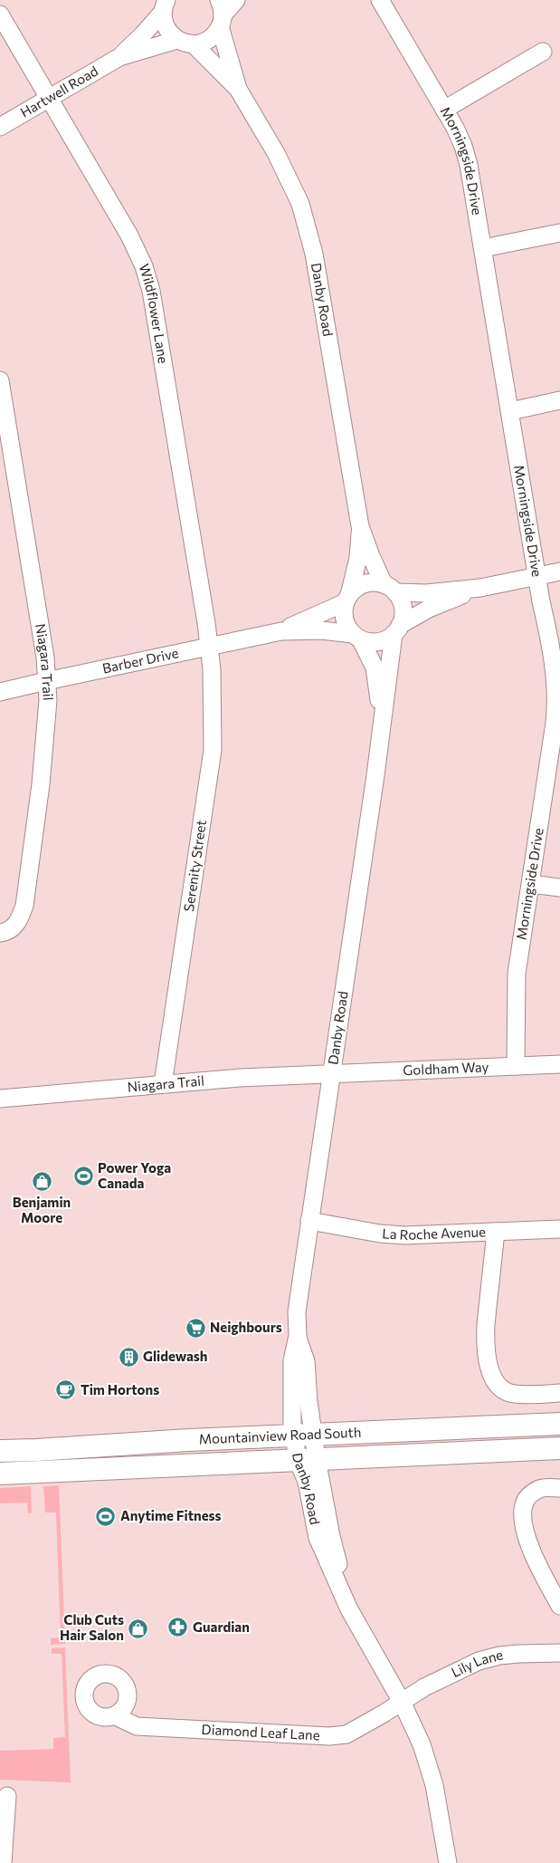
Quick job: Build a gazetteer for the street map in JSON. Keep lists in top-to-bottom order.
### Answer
{
  "streets": {
    "main road": ["Mountainview Road South"],
    "street": [
      "Hartwell Road",
      "Morningside Drive",
      "Danby Road",
      "Wildflower Lane",
      "Barber Drive",
      "Niagara Trail",
      "Serenity Street",
      "Goldham Way",
      "La Roche Avenue",
      "Lily Lane",
      "Diamond Leaf Lane"
    ]
  },
  "crossings": [
    ["Hartwell Road", "Danby Road"],
    ["Hartwell Road", "Wildflower Lane"],
    ["Morningside Drive", "Goldham Way"],
    ["Danby Road", "Barber Drive"],
    ["Danby Road", "Niagara Trail"],
    ["Danby Road", "Goldham Way"],
    ["Danby Road", "La Roche Avenue"],
    ["Danby Road", "Mountainview Road South"],
    ["Danby Road", "Lily Lane"],
    ["Danby Road", "Diamond Leaf Lane"],
    ["Wildflower Lane", "Barber Drive"],
    ["Wildflower Lane", "Serenity Street"],
    ["Barber Drive", "Niagara Trail"],
    ["Barber Drive", "Serenity Street"],
    ["Niagara Trail", "Serenity Street"],
    ["Niagara Trail", "Goldham Way"],
    ["Lily Lane", "Diamond Leaf Lane"]
  ],
  "places": {
    "sports": ["Power Yoga Canada", "Anytime Fitness"],
    "shop": ["Benjamin Moore", "Club Cuts Hair Salon"],
    "supermarket": ["Neighbours"],
    "building": ["Glidewash"],
    "cafe": ["Tim Hortons"],
    "pharmacy": ["Guardian"]
  }
}
